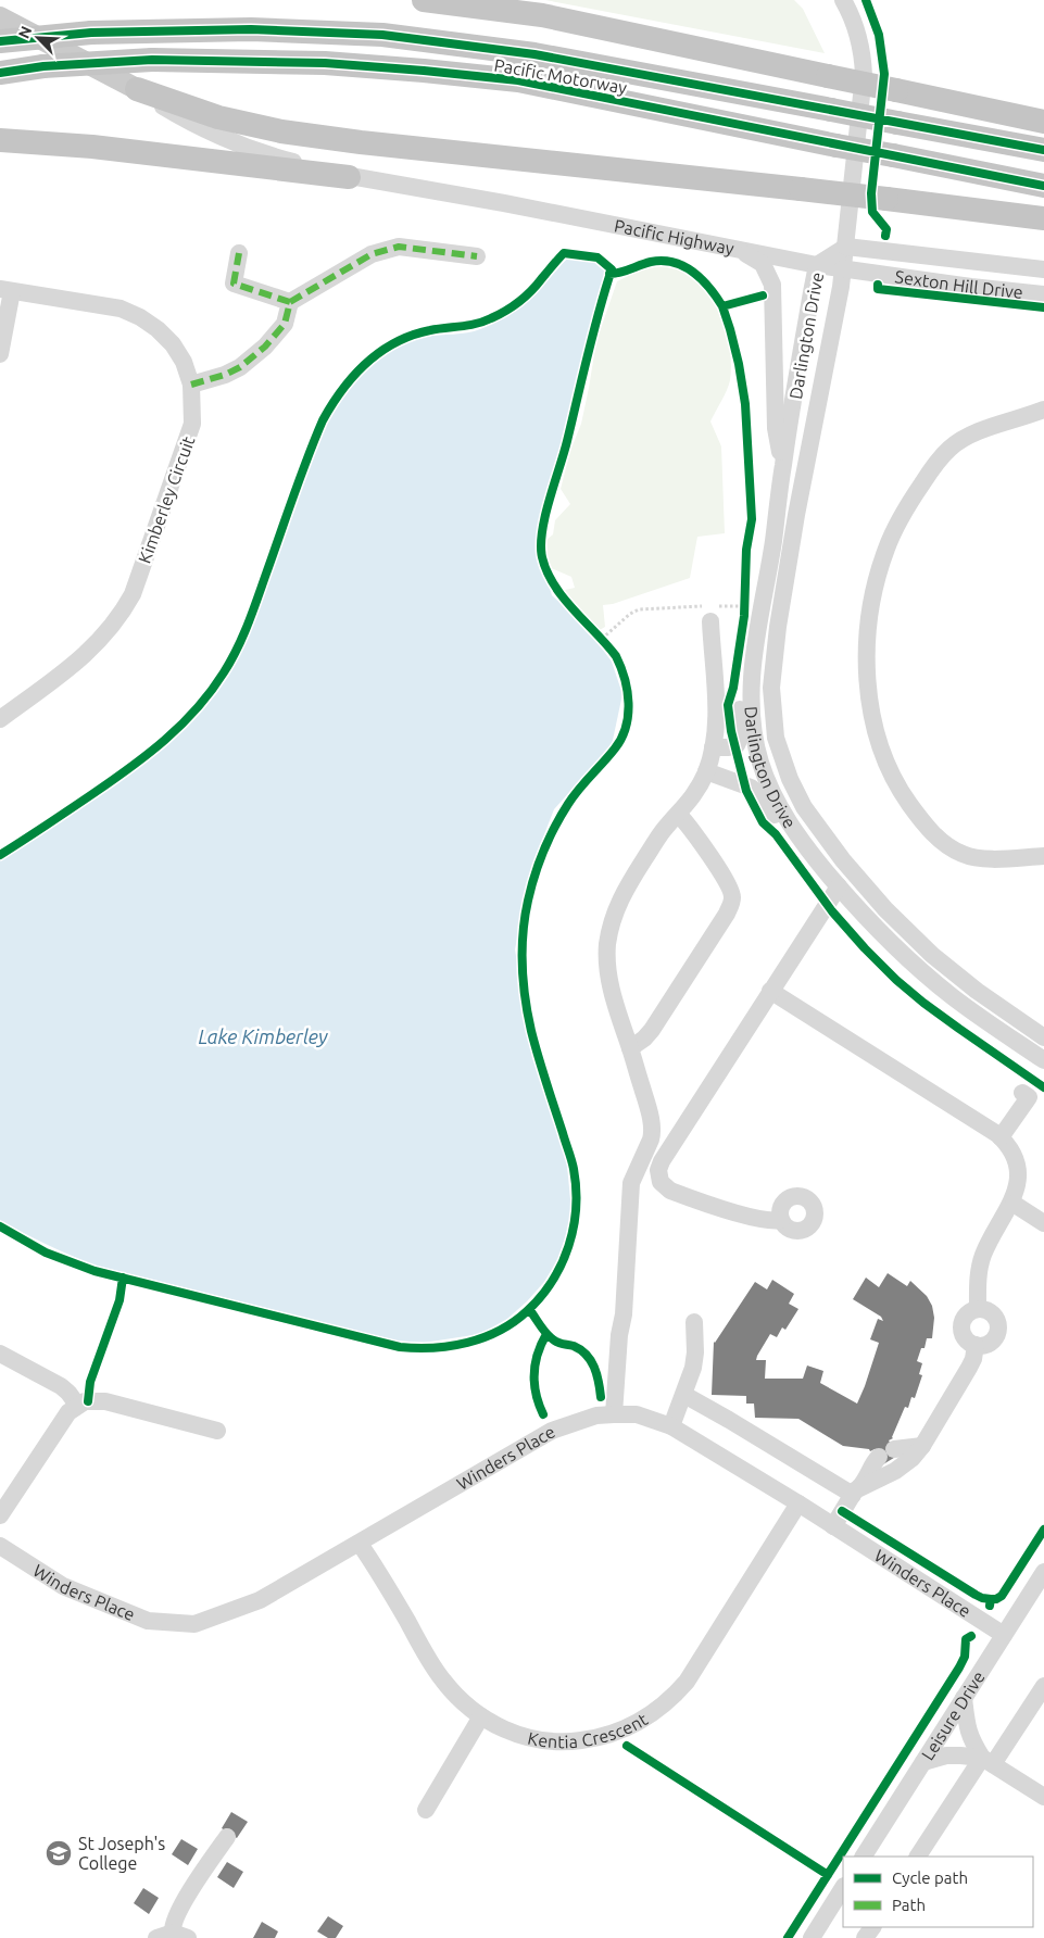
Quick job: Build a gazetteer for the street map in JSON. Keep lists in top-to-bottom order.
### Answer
{
  "streets": {
    "highway": ["Pacific Motorway"],
    "street": [
      "Pacific Highway",
      "Sexton Hill Drive",
      "Darlington Drive",
      "Kimberley Circuit",
      "Winders Place",
      "Leisure Drive",
      "Kentia Crescent"
    ]
  },
  "crossings": [
    ["Pacific Highway", "Sexton Hill Drive"],
    ["Pacific Highway", "Darlington Drive"],
    ["Sexton Hill Drive", "Darlington Drive"],
    ["Winders Place", "Leisure Drive"],
    ["Winders Place", "Kentia Crescent"]
  ],
  "water": ["Lake Kimberley"],
  "places": {
    "school or university": ["St Joseph's College"]
  },
  "legend": ["Cycle path", "Path"],
  "north": "top left"
}
